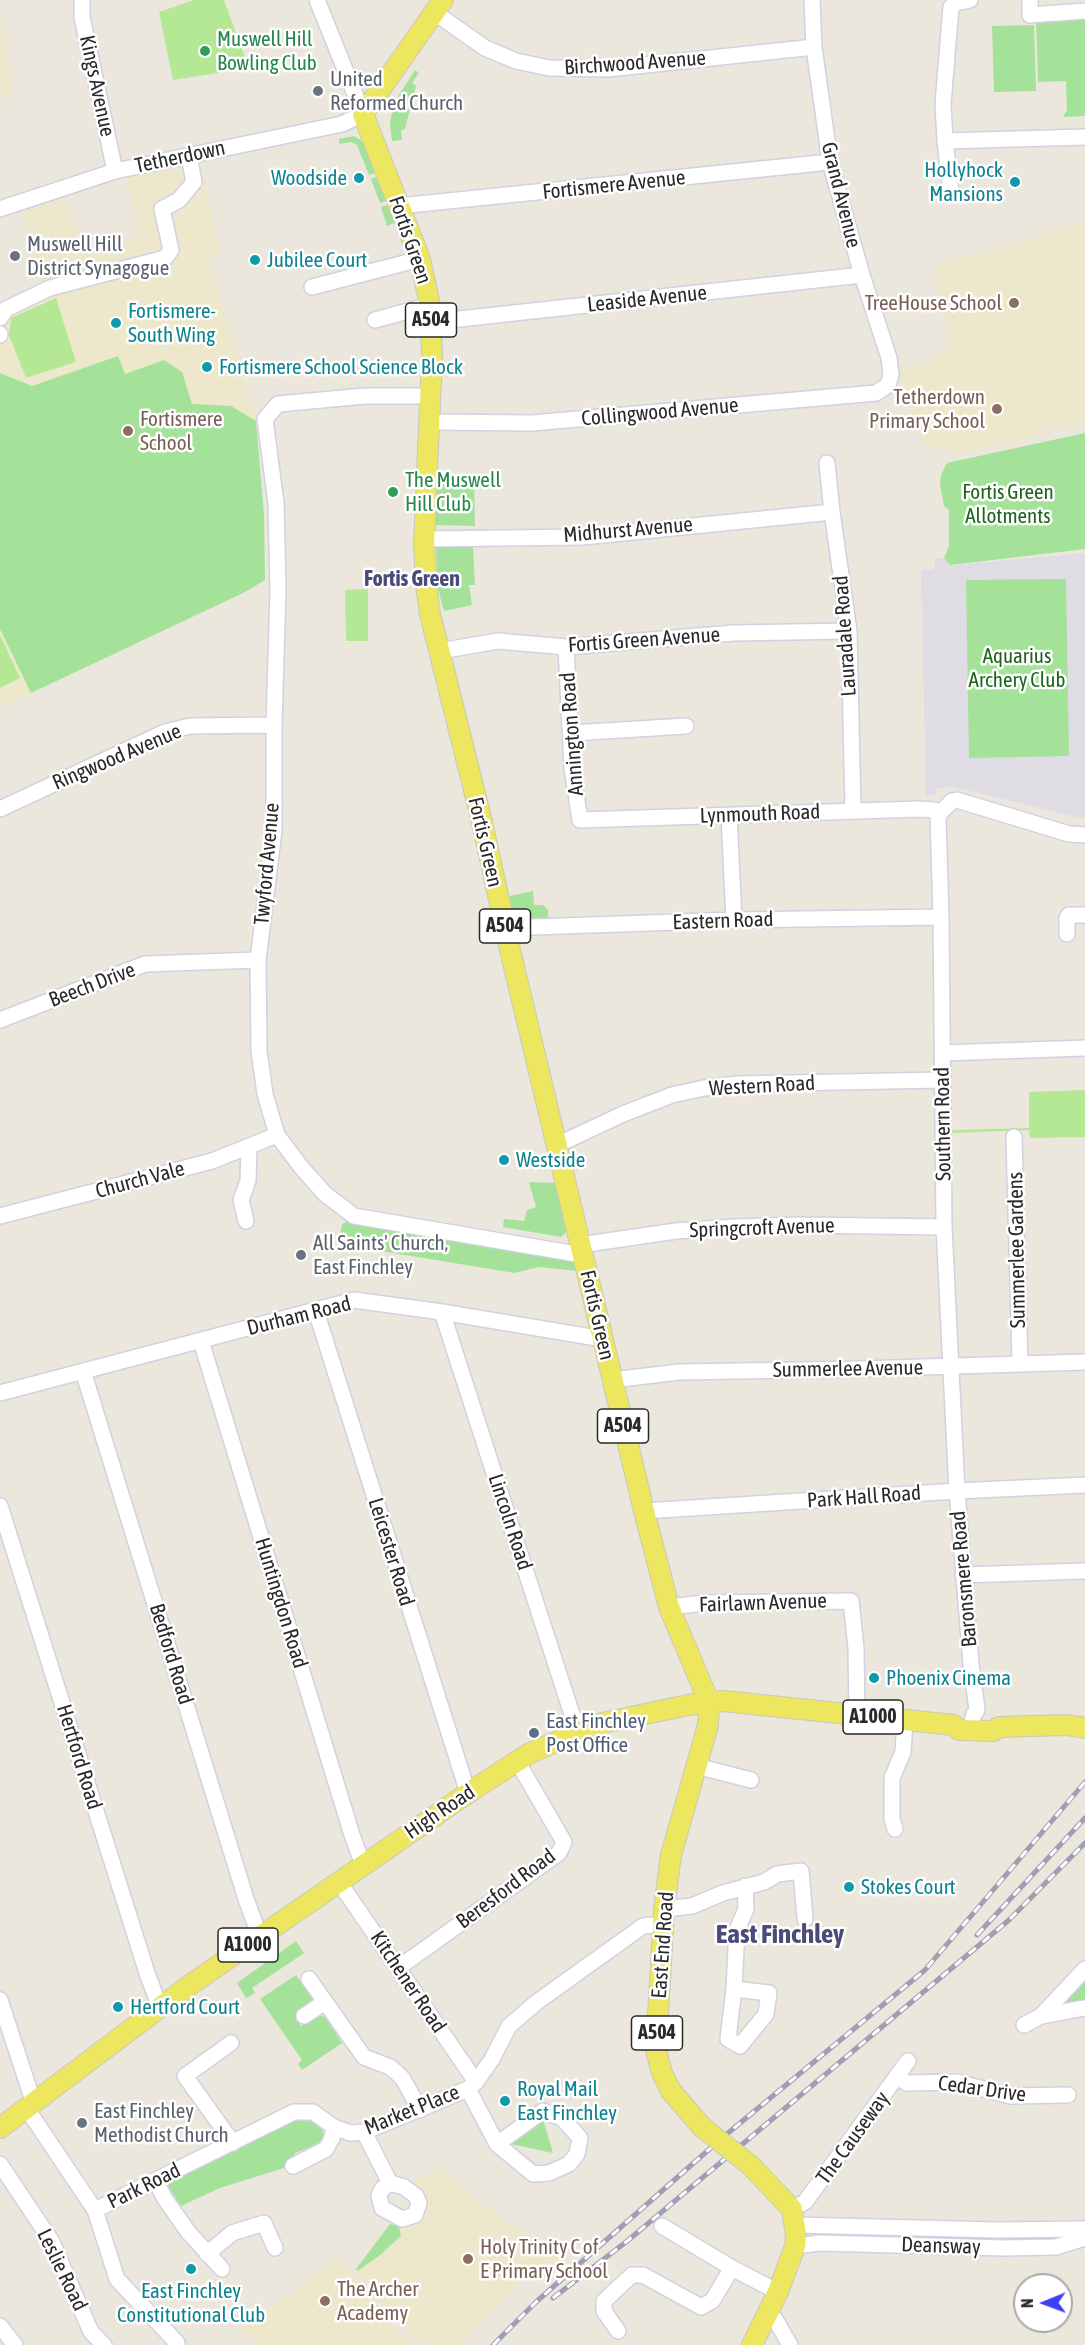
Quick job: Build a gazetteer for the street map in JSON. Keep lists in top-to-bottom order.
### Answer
{
  "streets": {
    "main road": [
      "Fortis Green",
      "A504",
      "A1000",
      "High Road",
      "East End Road"
    ],
    "street": [
      "Birchwood Avenue",
      "Kings Avenue",
      "Tetherdown",
      "Fortismere Avenue",
      "Grand Avenue",
      "Leaside Avenue",
      "Collingwood Avenue",
      "Midhurst Avenue",
      "Lauradale Road",
      "Fortis Green Avenue",
      "Annington Road",
      "Ringwood Avenue",
      "Lynmouth Road",
      "Twyford Avenue",
      "Eastern Road",
      "Beech Drive",
      "Western Road",
      "Southern Road",
      "Church Vale",
      "Springcroft Avenue",
      "Summerlee Gardens",
      "Durham Road",
      "Summerlee Avenue",
      "Park Hall Road",
      "Lincoln Road",
      "Leicester Road",
      "Baronsmere Road",
      "Huntingdon Road",
      "Fairlawn Avenue",
      "Bedford Road",
      "Hertford Road",
      "Beresford Road",
      "Kitchener Road",
      "Cedar Drive",
      "Market Place",
      "The Causeway",
      "Park Road",
      "Deansway",
      "Leslie Road"
    ]
  },
  "crossings": [
    ["Birchwood Avenue", "Grand Avenue"],
    ["Kings Avenue", "Tetherdown"],
    ["Tetherdown", "Fortis Green"],
    ["Fortismere Avenue", "Grand Avenue"],
    ["Fortismere Avenue", "Fortis Green"],
    ["Grand Avenue", "Leaside Avenue"],
    ["Grand Avenue", "Collingwood Avenue"],
    ["Fortis Green", "Leaside Avenue"],
    ["Fortis Green", "Collingwood Avenue"],
    ["Fortis Green", "Midhurst Avenue"],
    ["Fortis Green", "Fortis Green Avenue"],
    ["Fortis Green", "Twyford Avenue"],
    ["Fortis Green", "Eastern Road"],
    ["Fortis Green", "Western Road"],
    ["Fortis Green", "Springcroft Avenue"],
    ["Fortis Green", "Durham Road"],
    ["Fortis Green", "Summerlee Avenue"],
    ["Fortis Green", "Park Hall Road"],
    ["Fortis Green", "Fairlawn Avenue"],
    ["Fortis Green", "High Road"],
    ["Fortis Green", "East End Road"],
    ["Midhurst Avenue", "Lauradale Road"],
    ["Lauradale Road", "Fortis Green Avenue"],
    ["Lauradale Road", "Lynmouth Road"],
    ["Fortis Green Avenue", "Annington Road"],
    ["Annington Road", "Lynmouth Road"],
    ["Ringwood Avenue", "Twyford Avenue"],
    ["Lynmouth Road", "Southern Road"],
    ["Twyford Avenue", "Beech Drive"],
    ["Twyford Avenue", "Church Vale"],
    ["Twyford Avenue", "Springcroft Avenue"],
    ["Eastern Road", "Southern Road"],
    ["Western Road", "Southern Road"],
    ["Southern Road", "Springcroft Avenue"],
    ["Southern Road", "Summerlee Avenue"],
    ["Southern Road", "Baronsmere Road"],
    ["Summerlee Gardens", "Summerlee Avenue"],
    ["Durham Road", "Lincoln Road"],
    ["Durham Road", "Leicester Road"],
    ["Durham Road", "Huntingdon Road"],
    ["Durham Road", "Bedford Road"],
    ["Park Hall Road", "Baronsmere Road"],
    ["Lincoln Road", "High Road"],
    ["Leicester Road", "High Road"],
    ["Baronsmere Road", "High Road"],
    ["Huntingdon Road", "High Road"],
    ["Fairlawn Avenue", "High Road"],
    ["Bedford Road", "High Road"],
    ["Hertford Road", "High Road"],
    ["High Road", "Beresford Road"],
    ["High Road", "East End Road"],
    ["High Road", "Kitchener Road"],
    ["High Road", "Park Road"],
    ["Beresford Road", "Kitchener Road"],
    ["East End Road", "Market Place"],
    ["East End Road", "The Causeway"],
    ["East End Road", "Deansway"],
    ["Kitchener Road", "Market Place"],
    ["Cedar Drive", "The Causeway"],
    ["Market Place", "Park Road"],
    ["The Causeway", "Deansway"]
  ],
  "districts": ["Fortis Green", "East Finchley"],
  "parks": ["Fortis Green Allotments", "Aquarius Archery Club"],
  "places": [
    "Muswell Hill Bowling Club",
    "United Reformed Church",
    "Woodside",
    "Hollyhock Mansions",
    "Muswell Hill District Synagogue",
    "Jubilee Court",
    "TreeHouse School",
    "Fortismere- South Wing",
    "Fortismere School Science Block",
    "Tetherdown Primary School",
    "Fortismere School",
    "The Muswell Hill Club",
    "Westside",
    "All Saints' Church, East Finchley",
    "Phoenix Cinema",
    "East Finchley Post Office",
    "Stokes Court",
    "Hertford Court",
    "Royal Mail East Finchley",
    "East Finchley Methodist Church",
    "Holy Trinity C of E Primary School",
    "East Finchley Constitutional Club",
    "The Archer Academy"
  ],
  "north": "left"
}
